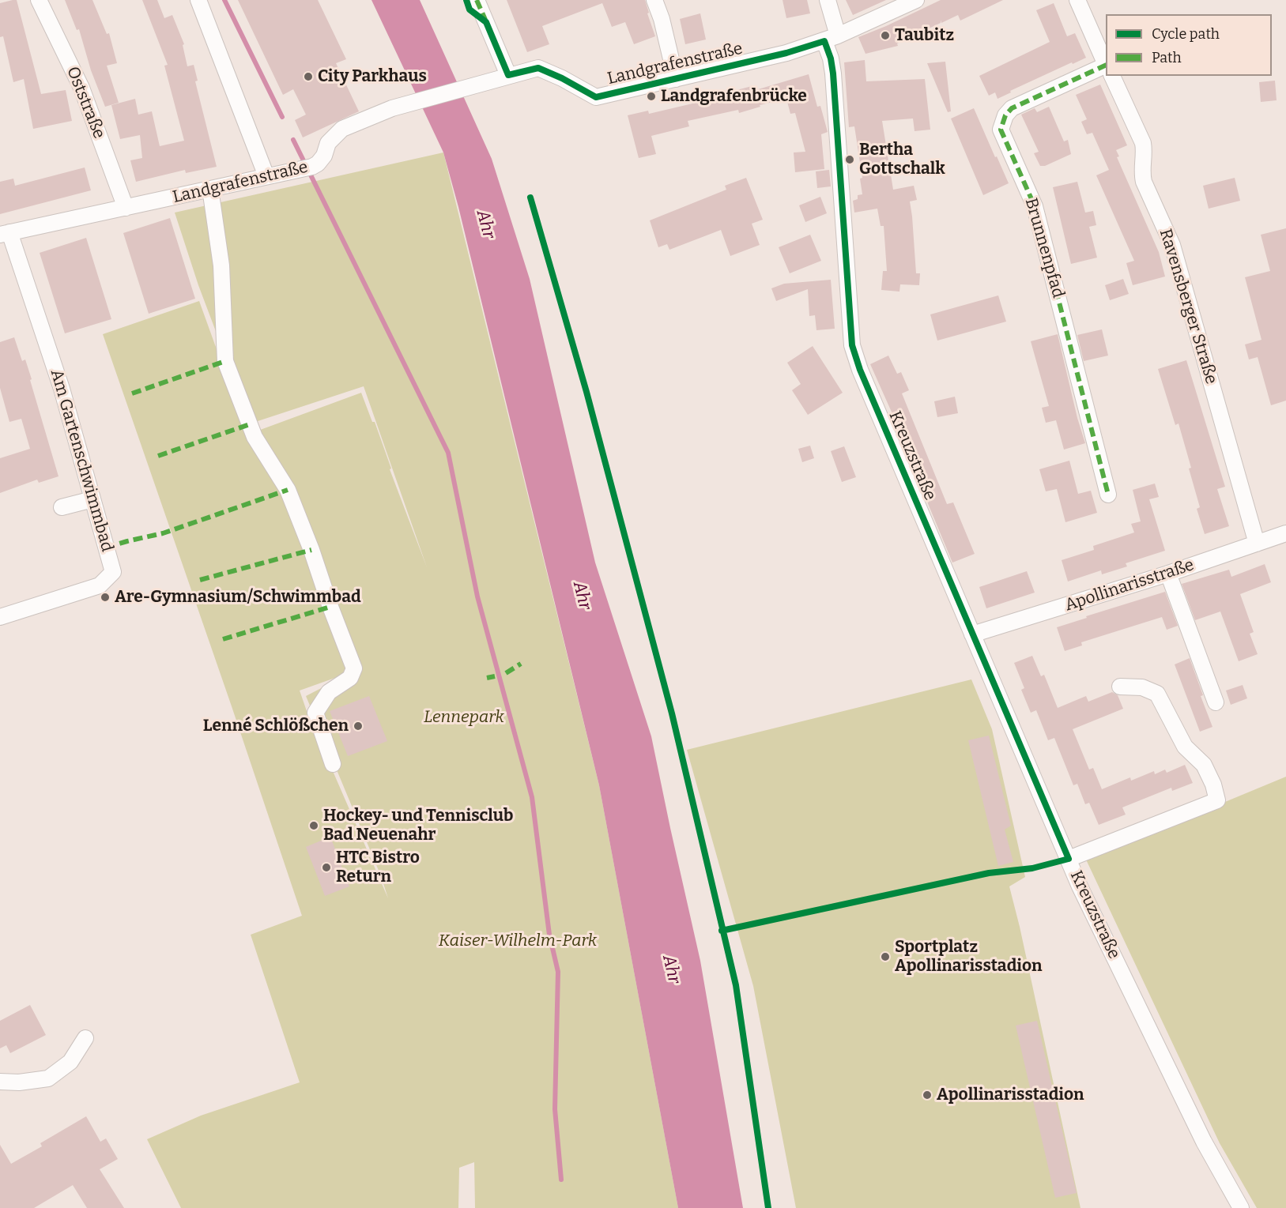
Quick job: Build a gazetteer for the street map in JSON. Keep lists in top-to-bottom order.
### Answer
{
  "streets": {
    "street": [
      "Landgrafenstraße",
      "Oststraße",
      "Brunnenpfad",
      "Ravensberger Straße",
      "Kreuzstraße",
      "Am Gartenschwimmbad",
      "Apollinarisstraße"
    ]
  },
  "crossings": [
    ["Landgrafenstraße", "Oststraße"],
    ["Landgrafenstraße", "Kreuzstraße"],
    ["Landgrafenstraße", "Am Gartenschwimmbad"],
    ["Ravensberger Straße", "Apollinarisstraße"],
    ["Kreuzstraße", "Apollinarisstraße"]
  ],
  "water": ["Ahr"],
  "parks": ["Lennepark", "Kaiser-Wilhelm-Park"],
  "places": [
    "Taubitz",
    "City Parkhaus",
    "Landgrafenbrücke",
    "Bertha Gottschalk",
    "Are-Gymnasium/Schwimmbad",
    "Lenné Schlößchen",
    "Hockey- und Tennisclub Bad Neuenahr",
    "HTC Bistro Return",
    "Sportplatz Apollinarisstadion",
    "Apollinarisstadion"
  ],
  "legend": ["Cycle path", "Path"]
}
